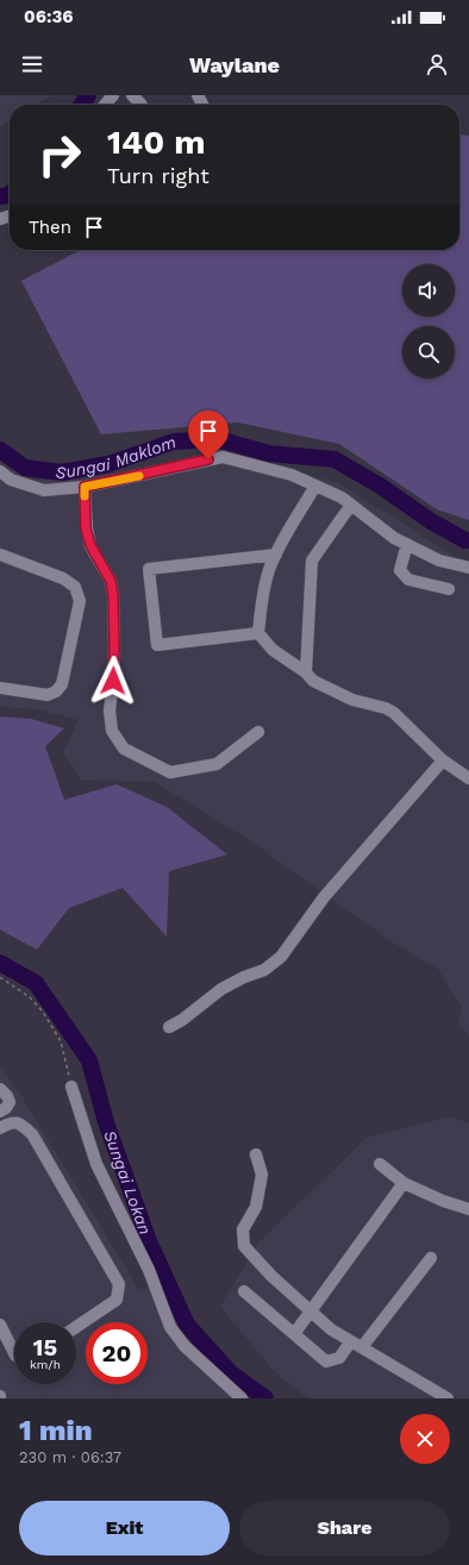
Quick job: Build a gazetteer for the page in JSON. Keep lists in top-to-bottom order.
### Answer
{
  "water": ["Sungai Maklom", "Sungai Lokan"],
  "page": {
    "status": "06:36",
    "header": "Waylane",
    "turn": ["140 m", "Turn right"],
    "then": "Then",
    "speed": "15 km/h",
    "limit": "20",
    "heading": ["1 min", "230 m · 06:37"],
    "buttons": ["Exit", "Share"]
  }
}
